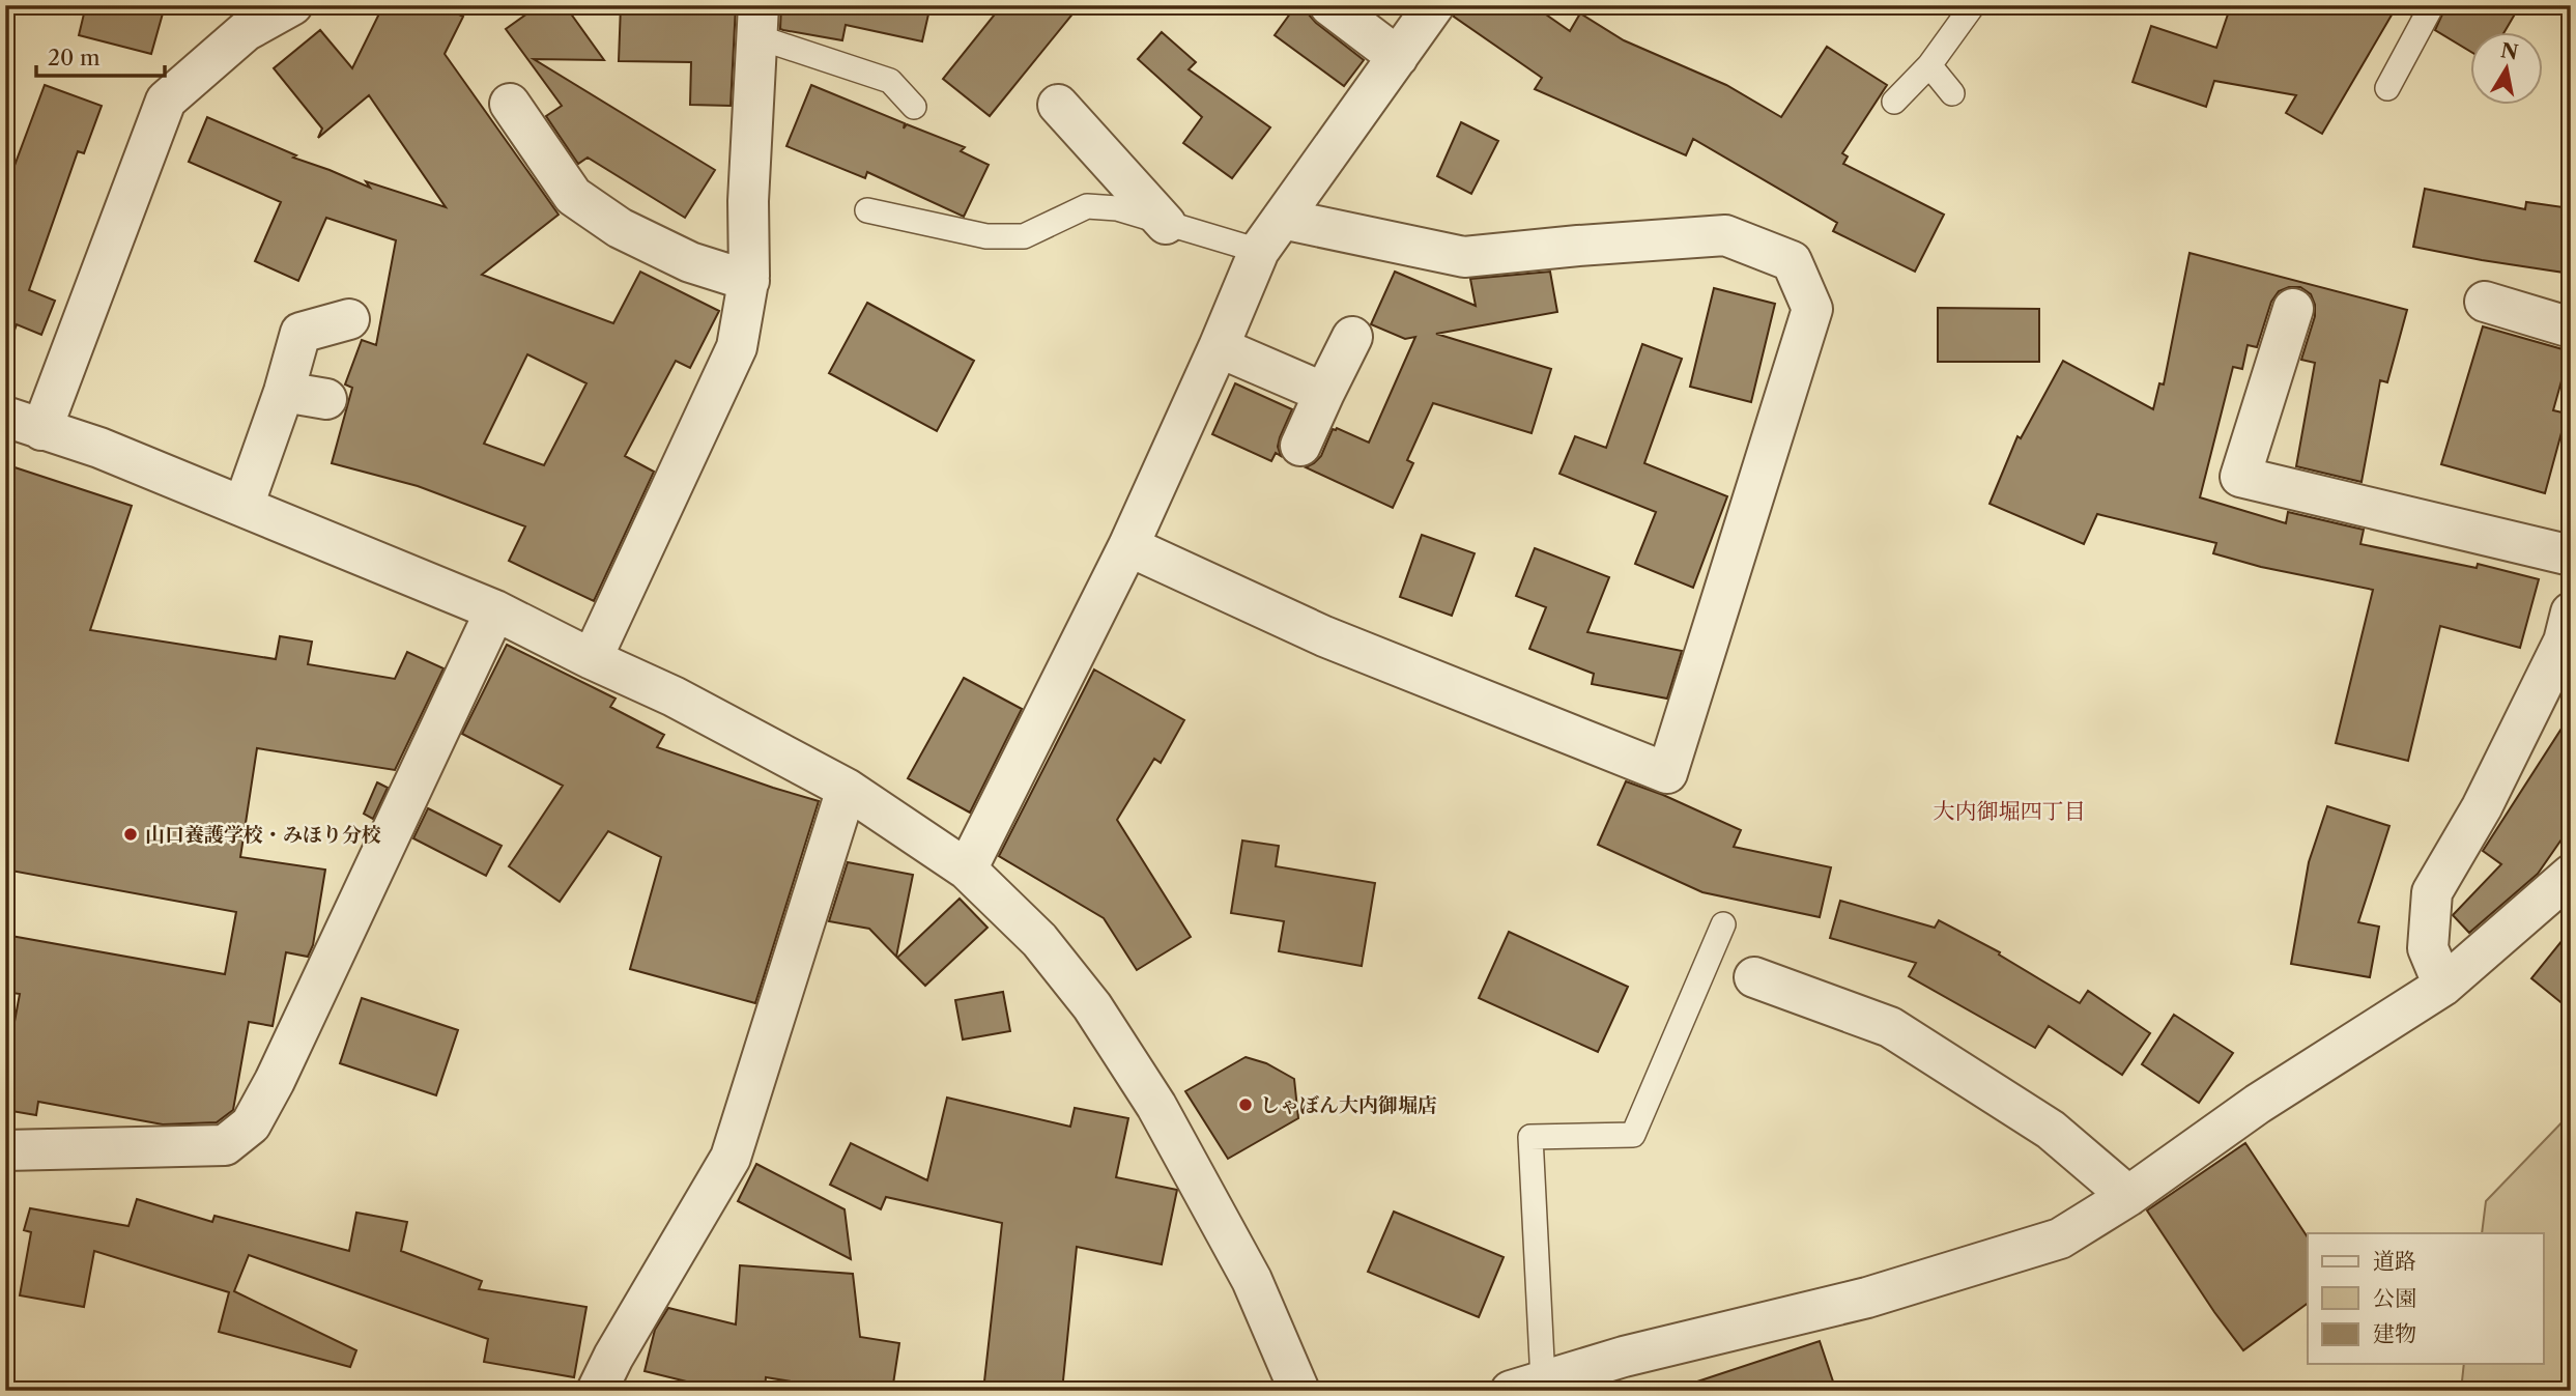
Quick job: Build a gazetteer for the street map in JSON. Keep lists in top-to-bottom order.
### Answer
{
  "districts": ["大内御堀四丁目"],
  "places": ["山口養護学校・みほり分校", "しゃぼん大内御堀店"],
  "legend": ["道路", "公園", "建物"],
  "scale_bar": "20 m",
  "north": "top"
}
